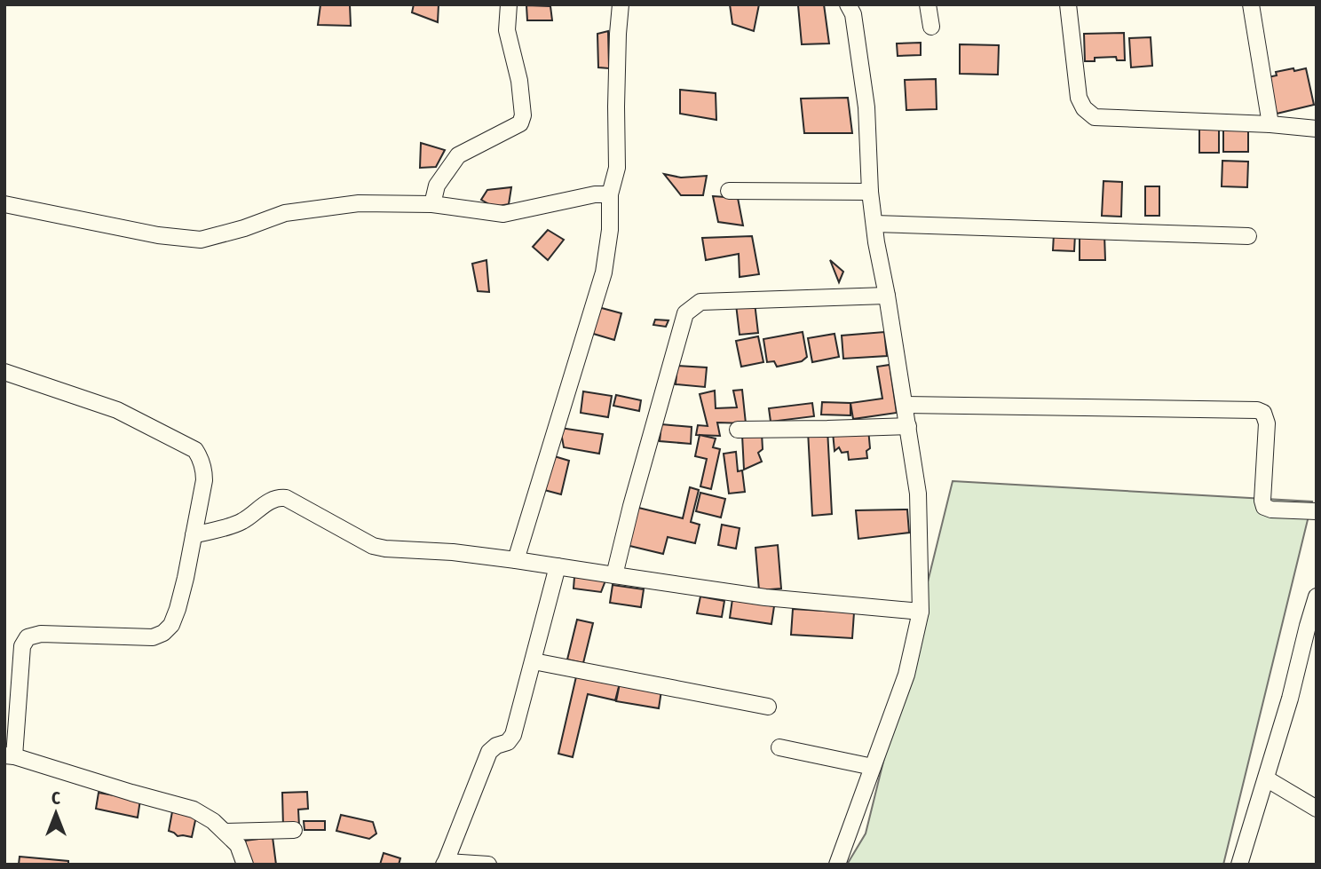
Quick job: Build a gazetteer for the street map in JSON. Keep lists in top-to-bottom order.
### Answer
{
  "north": "top"
}
